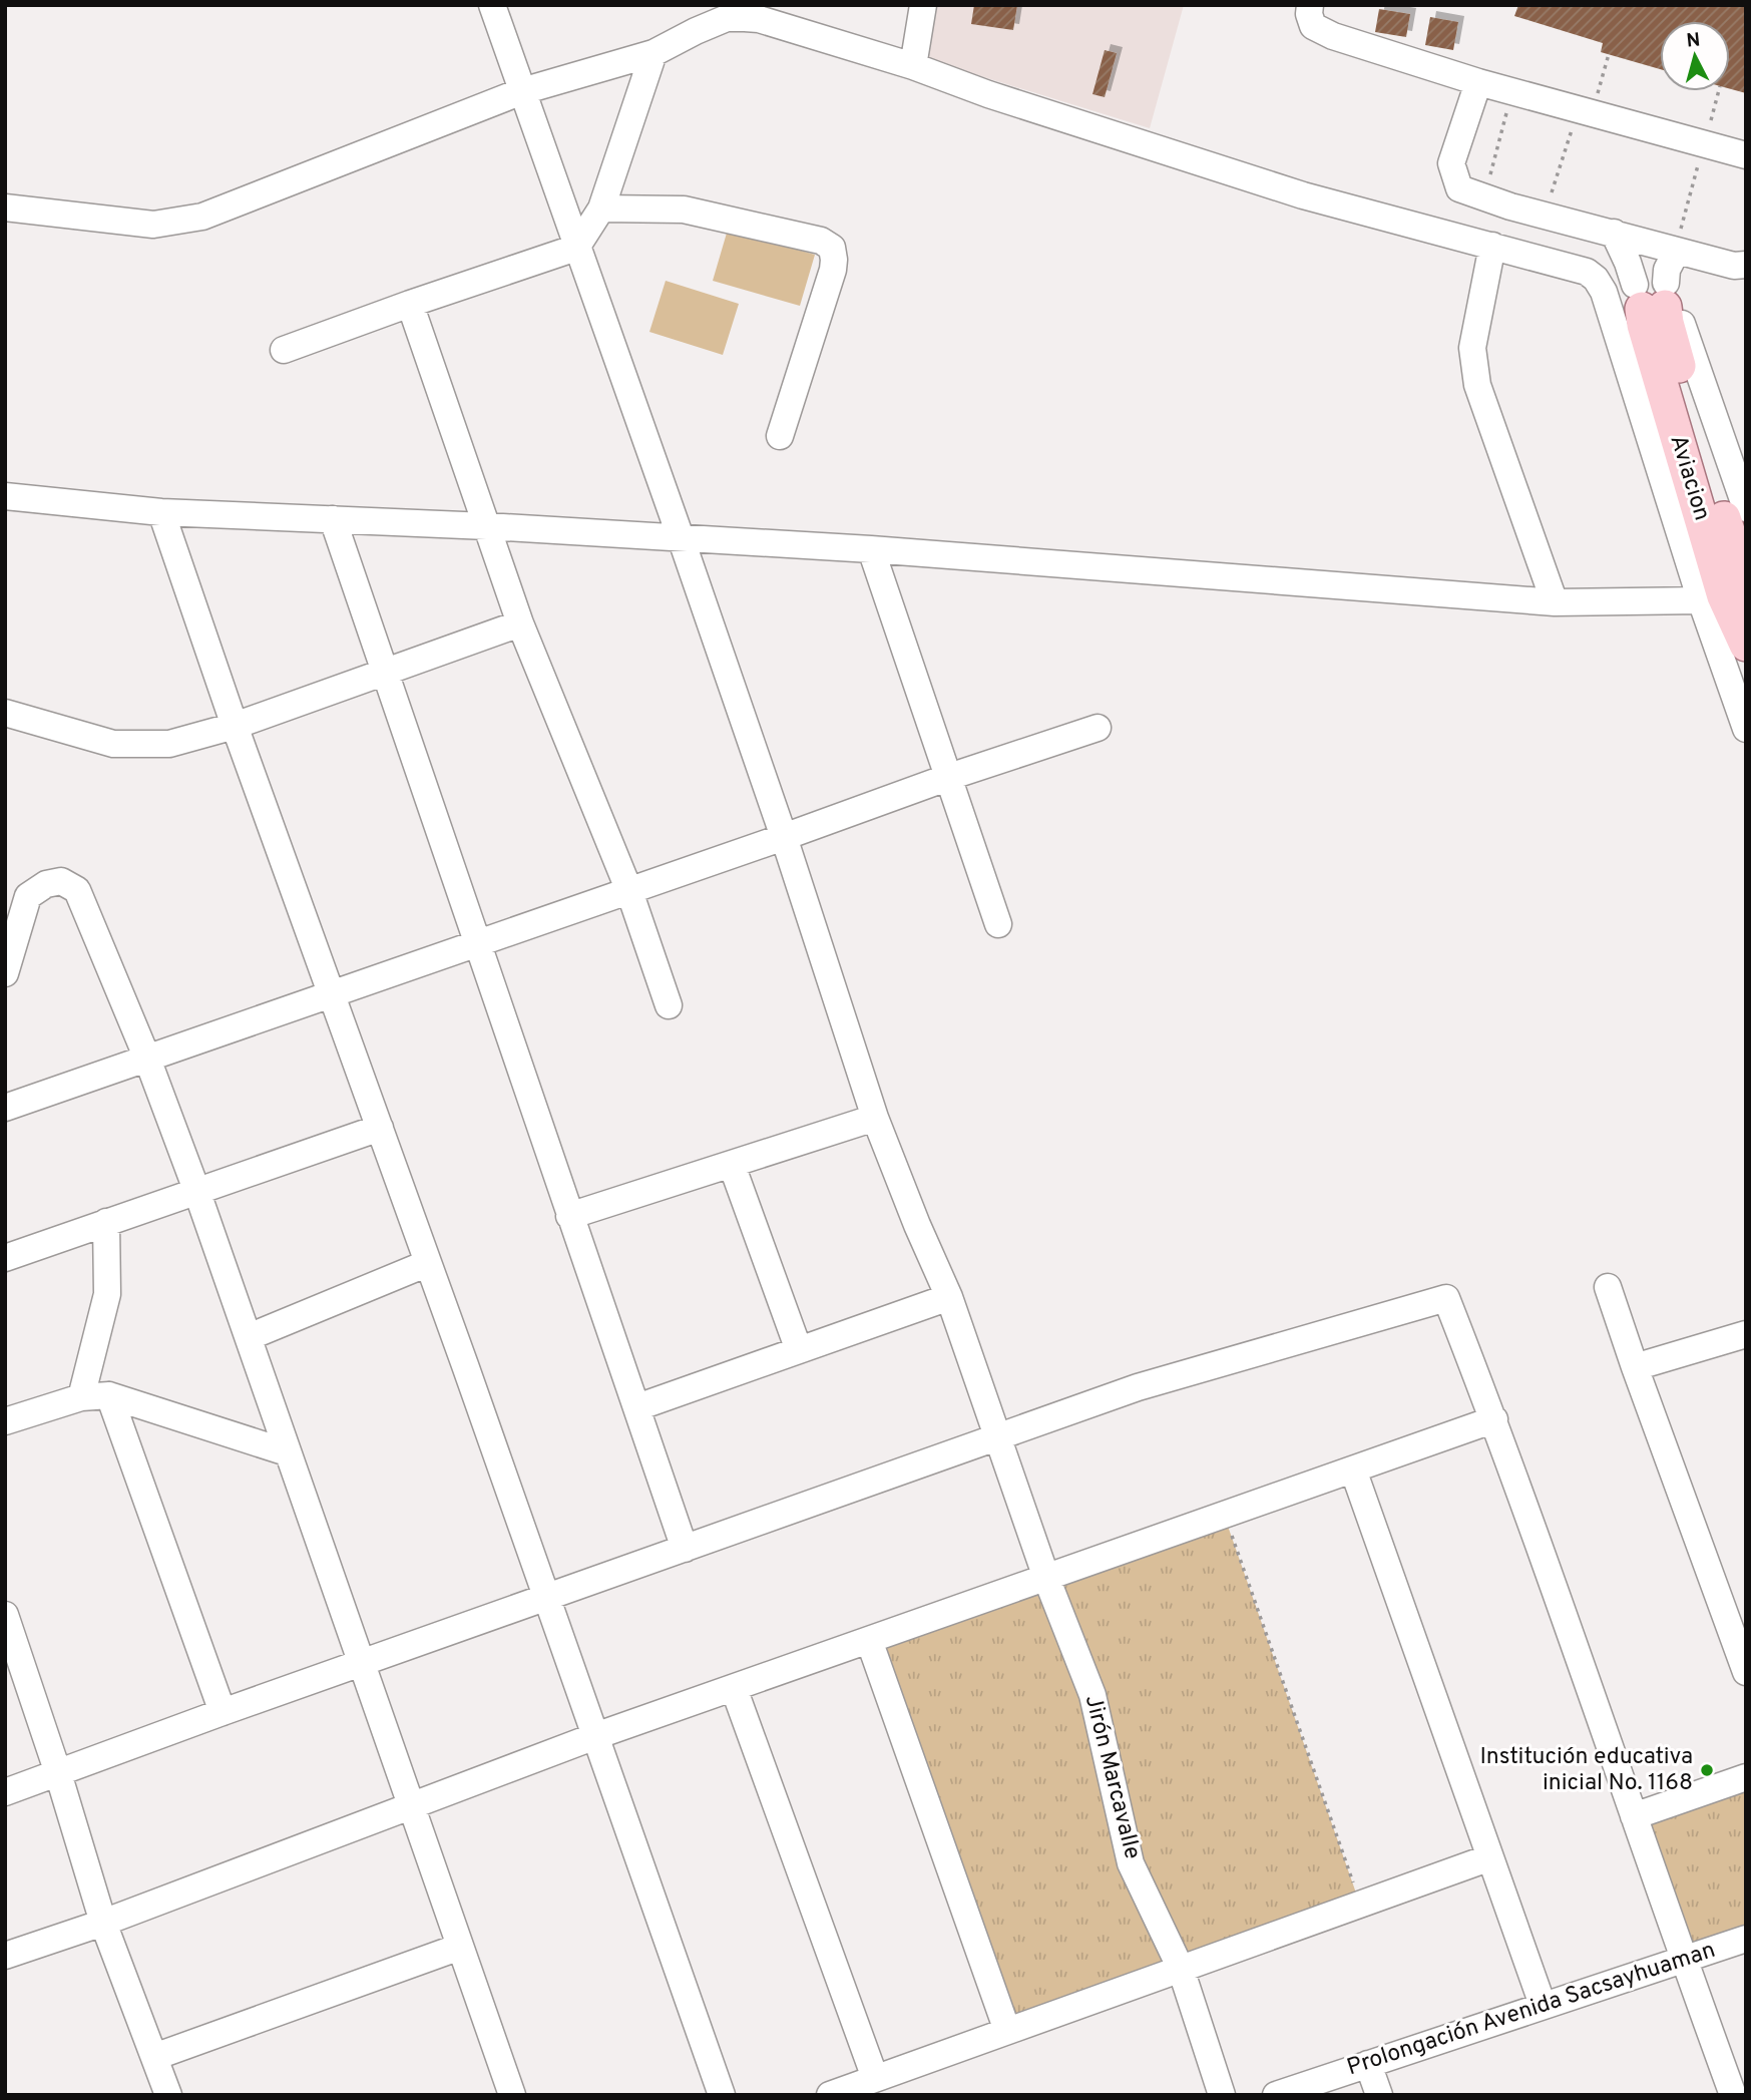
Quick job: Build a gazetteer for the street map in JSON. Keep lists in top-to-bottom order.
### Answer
{
  "streets": {
    "main road": ["Aviacion"],
    "street": ["Jirón Marcavalle", "Prolongación Avenida Sacsayhuaman"]
  },
  "places": ["Institución educativa inicial No. 1168"],
  "north": "top"
}
